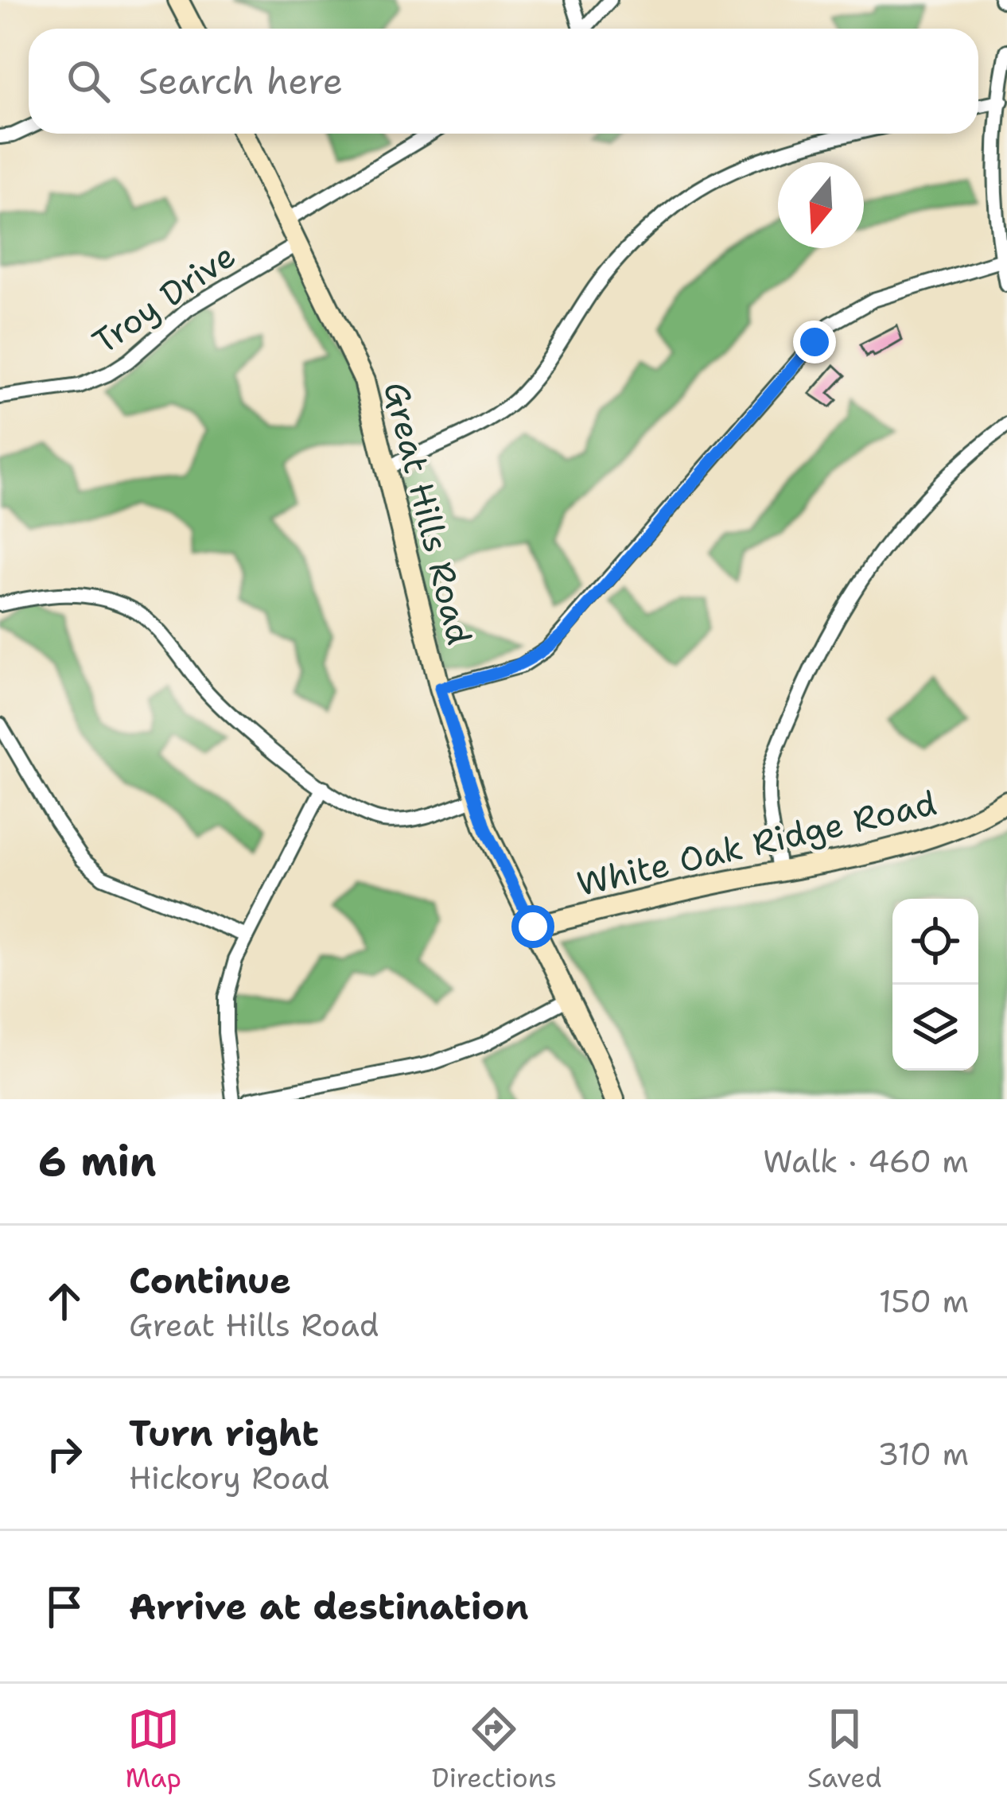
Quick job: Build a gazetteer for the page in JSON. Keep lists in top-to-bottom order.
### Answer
{
  "streets": {
    "street": ["Troy Drive", "Great Hills Road", "White Oak Ridge Road"]
  },
  "crossings": [
    ["Troy Drive", "Great Hills Road"],
    ["Great Hills Road", "White Oak Ridge Road"]
  ],
  "north": "bottom",
  "page": {
    "search": "Search here",
    "heading": ["6 min", "Walk · 460 m"],
    "list": [
      ["Continue", "Great Hills Road", "150 m"],
      ["Turn right", "Hickory Road", "310 m"],
      "Arrive at destination"
    ],
    "nav": ["Map", "Directions", "Saved"]
  }
}
